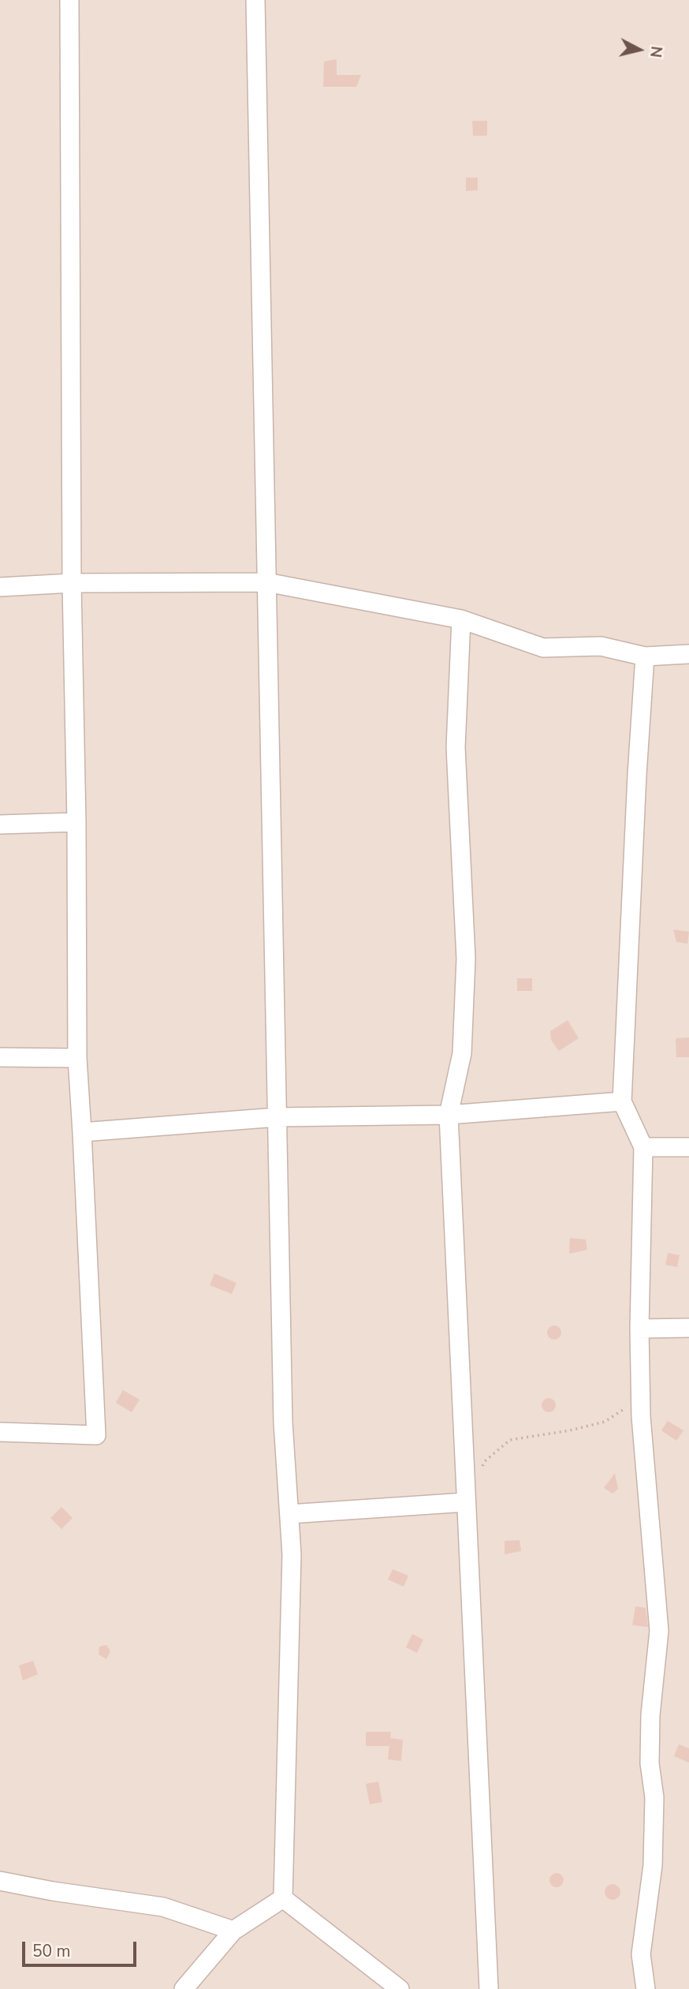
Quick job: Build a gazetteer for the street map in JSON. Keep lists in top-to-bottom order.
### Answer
{
  "scale_bar": "50 m",
  "north": "right"
}
